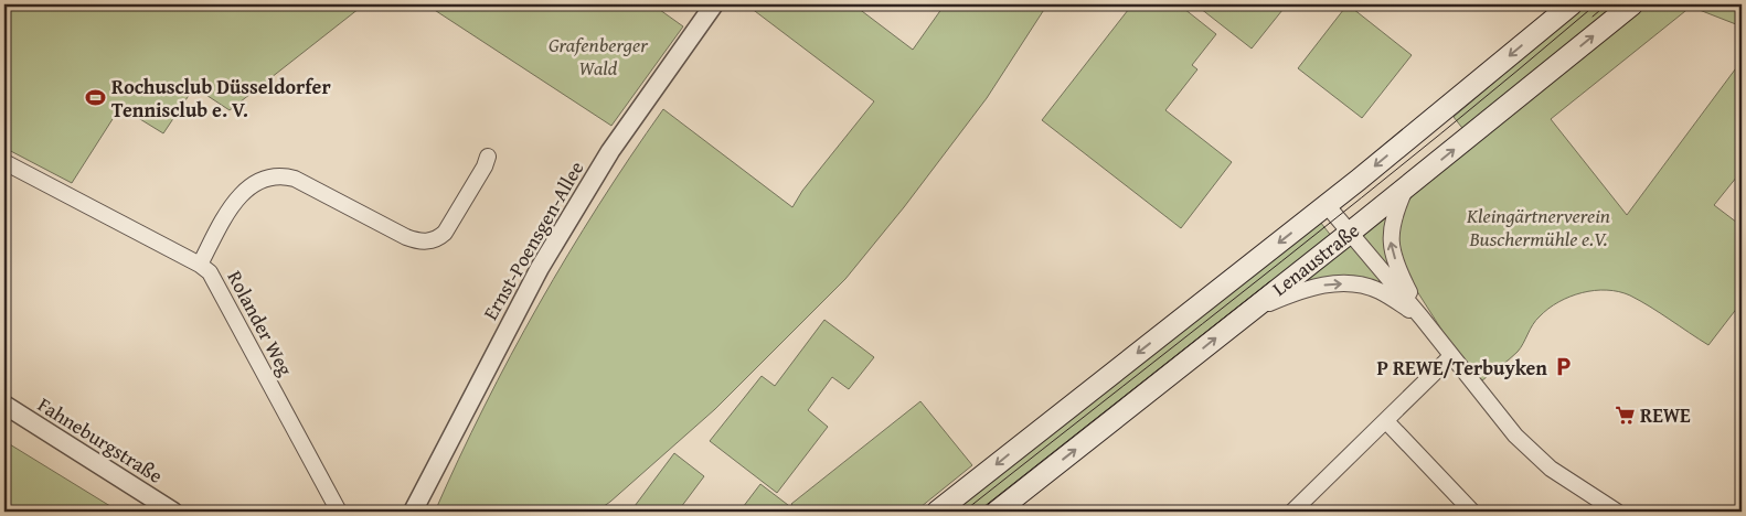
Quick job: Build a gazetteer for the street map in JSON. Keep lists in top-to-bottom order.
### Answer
{
  "streets": {
    "main road": ["Lenaustraße"],
    "street": ["Ernst-Poensgen-Allee", "Rolander Weg", "Fahneburgstraße"]
  },
  "parks": ["Grafenberger Wald", "Kleingärtnerverein Buschermühle e.V."],
  "places": {
    "sports": ["Rochusclub Düsseldorfer Tennisclub e. V."],
    "parking": ["P REWE/Terbuyken"],
    "supermarket": ["REWE"]
  }
}
